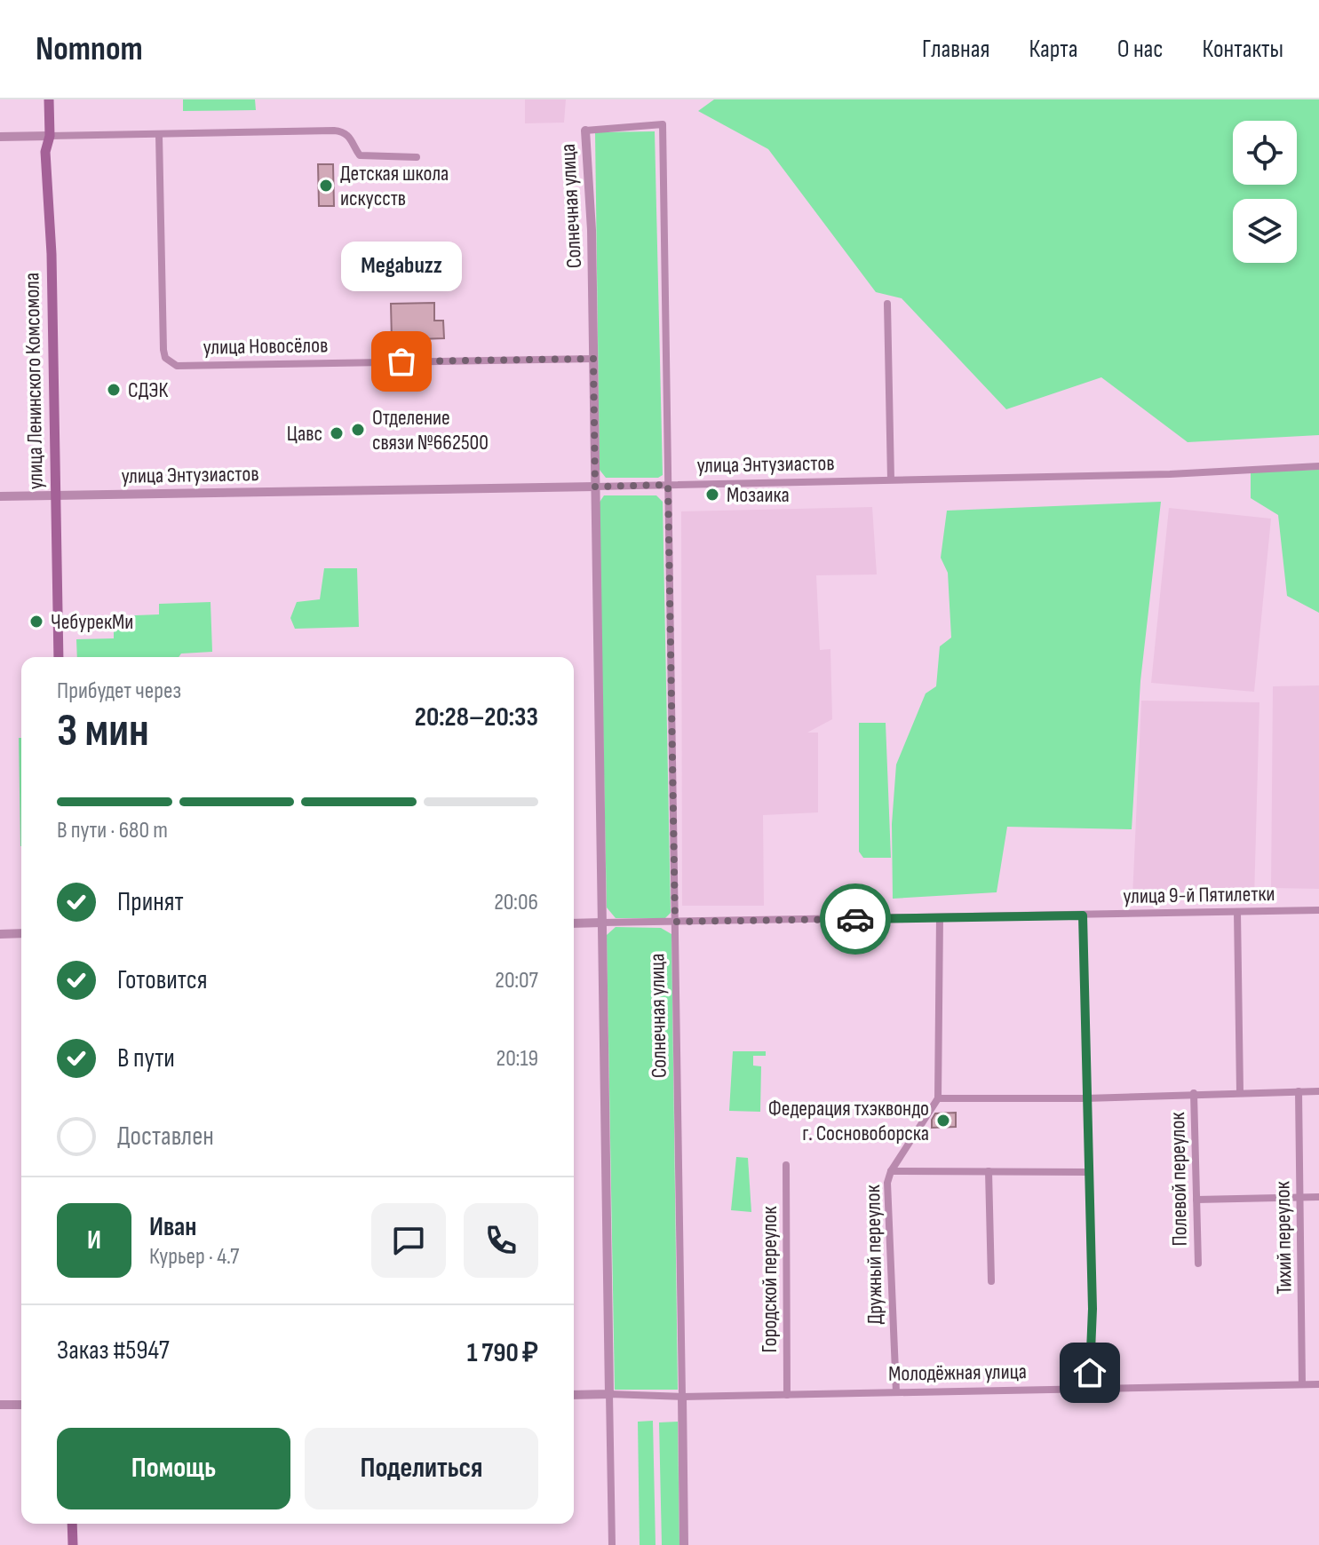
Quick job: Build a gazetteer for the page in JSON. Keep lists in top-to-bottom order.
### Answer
{
  "streets": {
    "main road": ["улица Ленинского Комсомола"],
    "street": [
      "Солнечная улица",
      "улица Новосёлов",
      "улица Энтузиастов",
      "улица 9-й Пятилетки",
      "Полевой переулок",
      "Тихий переулок",
      "Дружный переулок",
      "Городской переулок",
      "Молодёжная улица"
    ]
  },
  "crossings": [
    ["Солнечная улица", "улица Новосёлов"],
    ["Солнечная улица", "улица Энтузиастов"],
    ["Солнечная улица", "улица 9-й Пятилетки"],
    ["Солнечная улица", "Молодёжная улица"],
    ["улица Ленинского Комсомола", "улица Энтузиастов"],
    ["Тихий переулок", "Молодёжная улица"],
    ["Дружный переулок", "Молодёжная улица"],
    ["Городской переулок", "Молодёжная улица"]
  ],
  "places": [
    "Детская школа искусств",
    "Megabuzz",
    "СДЭК",
    "Отделение связи №662500",
    "Цавс",
    "Мозаика",
    "ЧебурекМи",
    "Федерация тхэквондо г. Сосновоборска"
  ],
  "page": {
    "header": "Nomnom",
    "nav": [
      "Главная",
      "Карта",
      "О нас",
      "Контакты"
    ],
    "bubble": "Megabuzz",
    "heading": ["3 мин", "Прибудет через", "20:28–20:33"],
    "panel": [
      "Иван",
      "Курьер · 4.7",
      "Заказ #5947",
      "1 790 ₽"
    ],
    "bar": "В пути · 680 m",
    "list": [
      ["Принят", "20:06"],
      ["Готовится", "20:07"],
      ["В пути", "20:19"],
      "Доставлен"
    ],
    "round": "И",
    "buttons": ["Помощь", "Поделиться"]
  }
}
